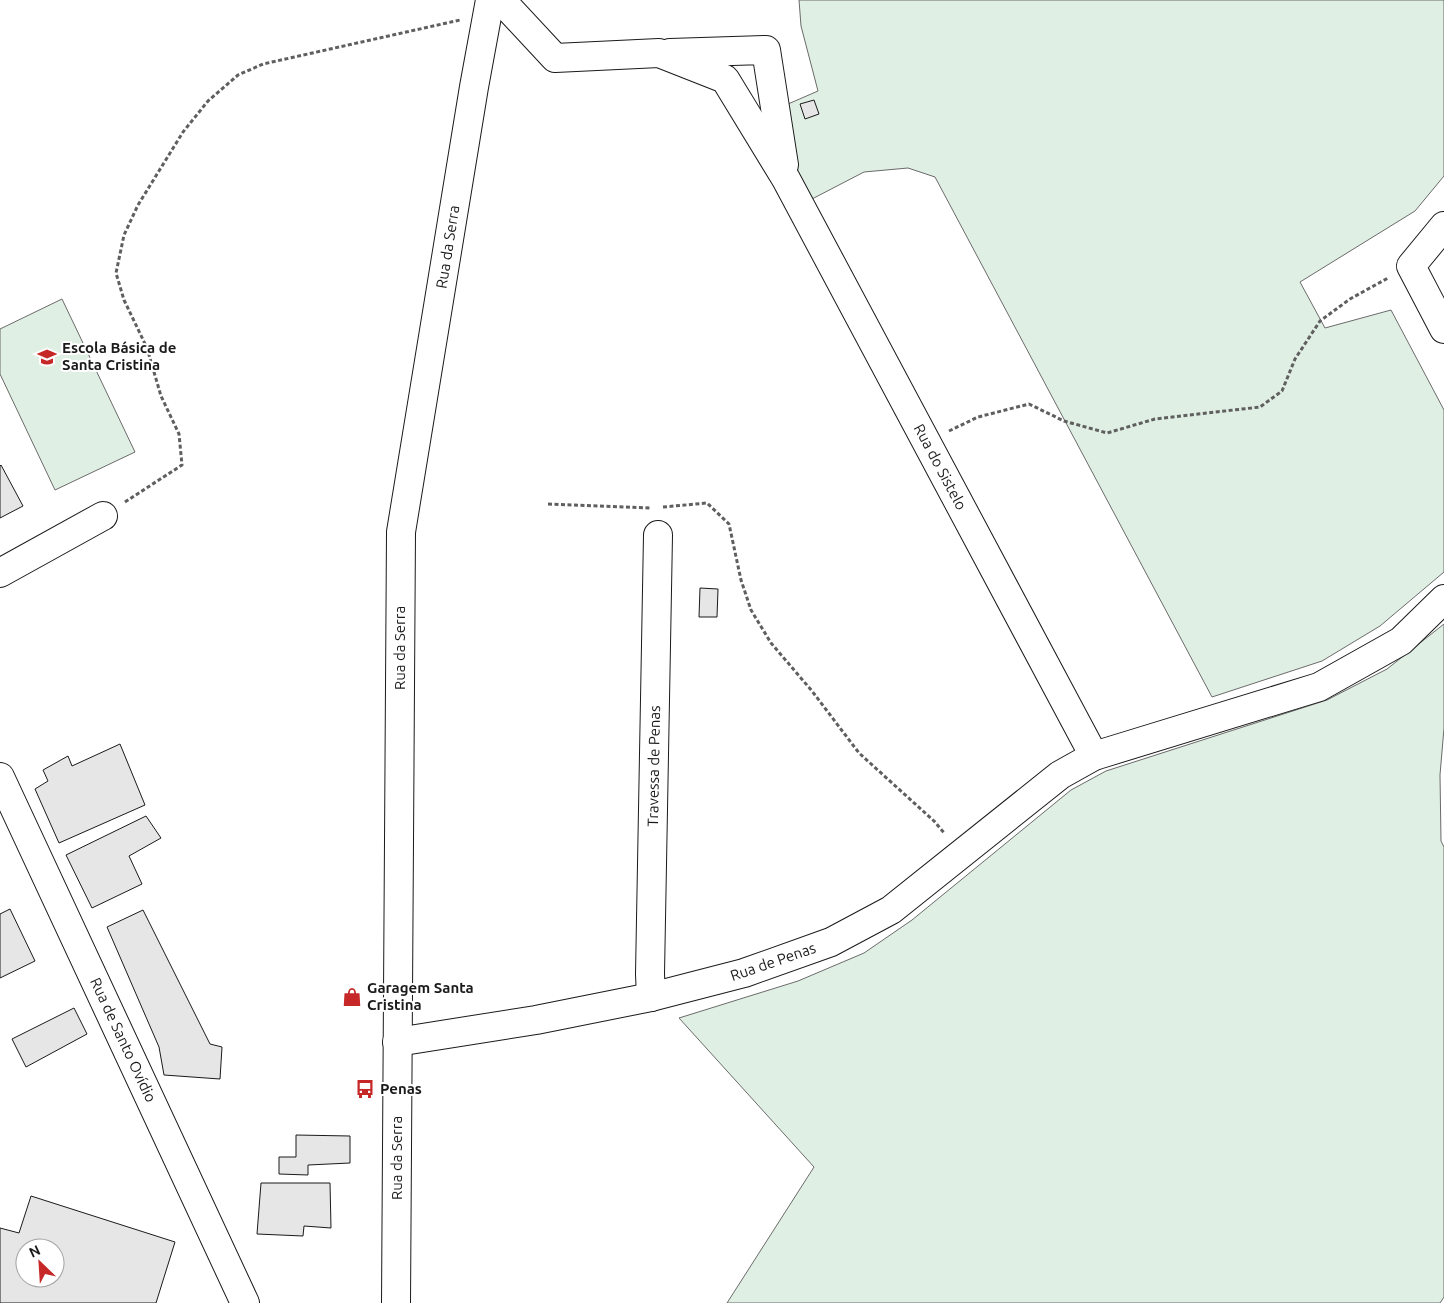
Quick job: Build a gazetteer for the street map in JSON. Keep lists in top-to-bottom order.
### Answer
{
  "streets": {
    "street": [
      "Rua da Serra",
      "Rua do Sistelo",
      "Travessa de Penas",
      "Rua de Penas",
      "Rua de Santo Ovídio"
    ]
  },
  "crossings": [
    ["Rua da Serra", "Rua do Sistelo"],
    ["Rua da Serra", "Rua de Penas"],
    ["Rua do Sistelo", "Rua de Penas"],
    ["Travessa de Penas", "Rua de Penas"]
  ],
  "places": {
    "school or university": ["Escola Básica de Santa Cristina"],
    "shop": ["Garagem Santa Cristina"],
    "bus stop": ["Penas"]
  },
  "north": "top left"
}
